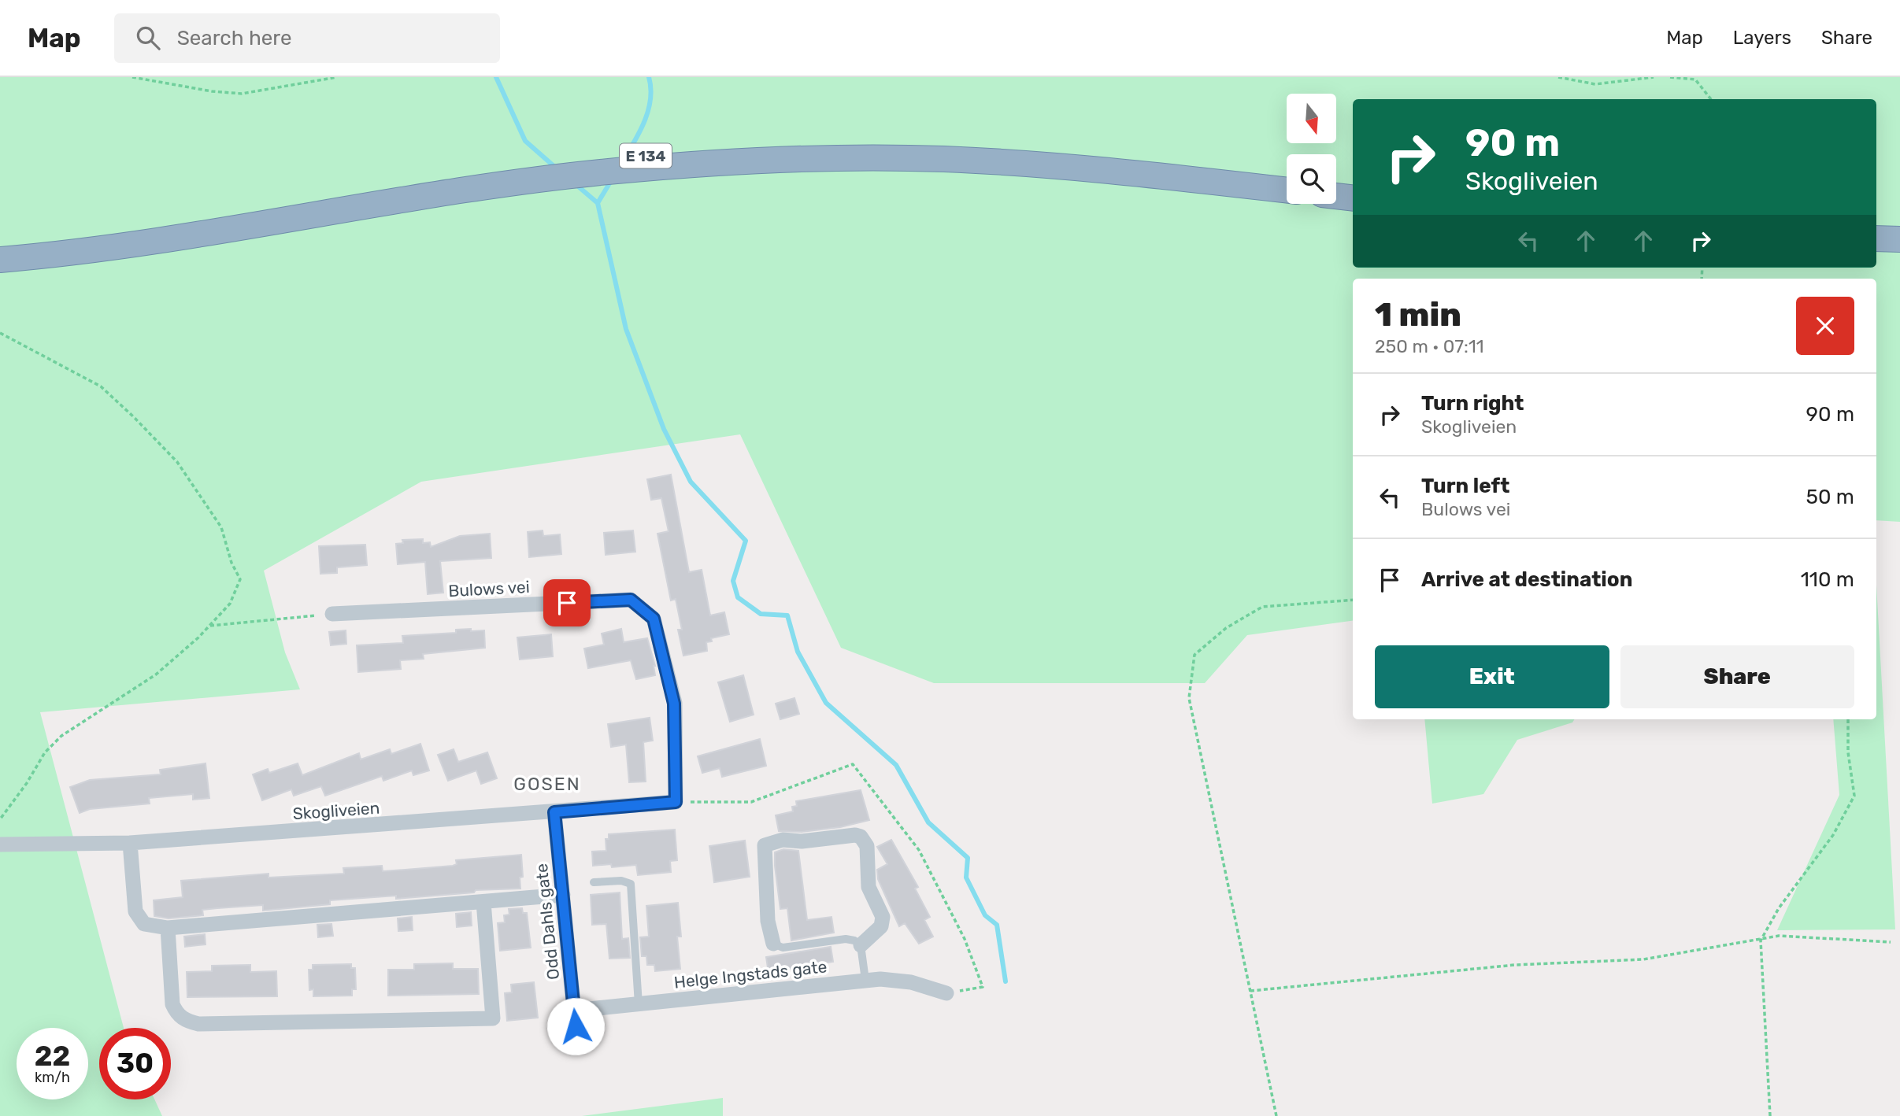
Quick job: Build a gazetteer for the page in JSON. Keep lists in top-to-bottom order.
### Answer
{
  "streets": {
    "highway": ["E 134"],
    "street": [
      "Bulows vei",
      "Skogliveien",
      "Odd Dahls gate",
      "Helge Ingstads gate"
    ]
  },
  "crossings": [
    ["Bulows vei", "Skogliveien"],
    ["Skogliveien", "Odd Dahls gate"],
    ["Odd Dahls gate", "Helge Ingstads gate"]
  ],
  "districts": ["GOSEN"],
  "north": "bottom",
  "page": {
    "header": "Map",
    "search": "Search here",
    "nav": ["Map", "Layers", "Share"],
    "turn": ["90 m", "Skogliveien"],
    "heading": ["1 min", "250 m · 07:11"],
    "list": [
      {
        "name": "Turn right",
        "note": "Skogliveien",
        "value": "90 m"
      },
      {
        "name": "Turn left",
        "note": "Bulows vei",
        "value": "50 m"
      },
      {
        "name": "Arrive at destination",
        "value": "110 m"
      }
    ],
    "buttons": ["Exit", "Share"],
    "speed": "22 km/h",
    "limit": "30"
  }
}
